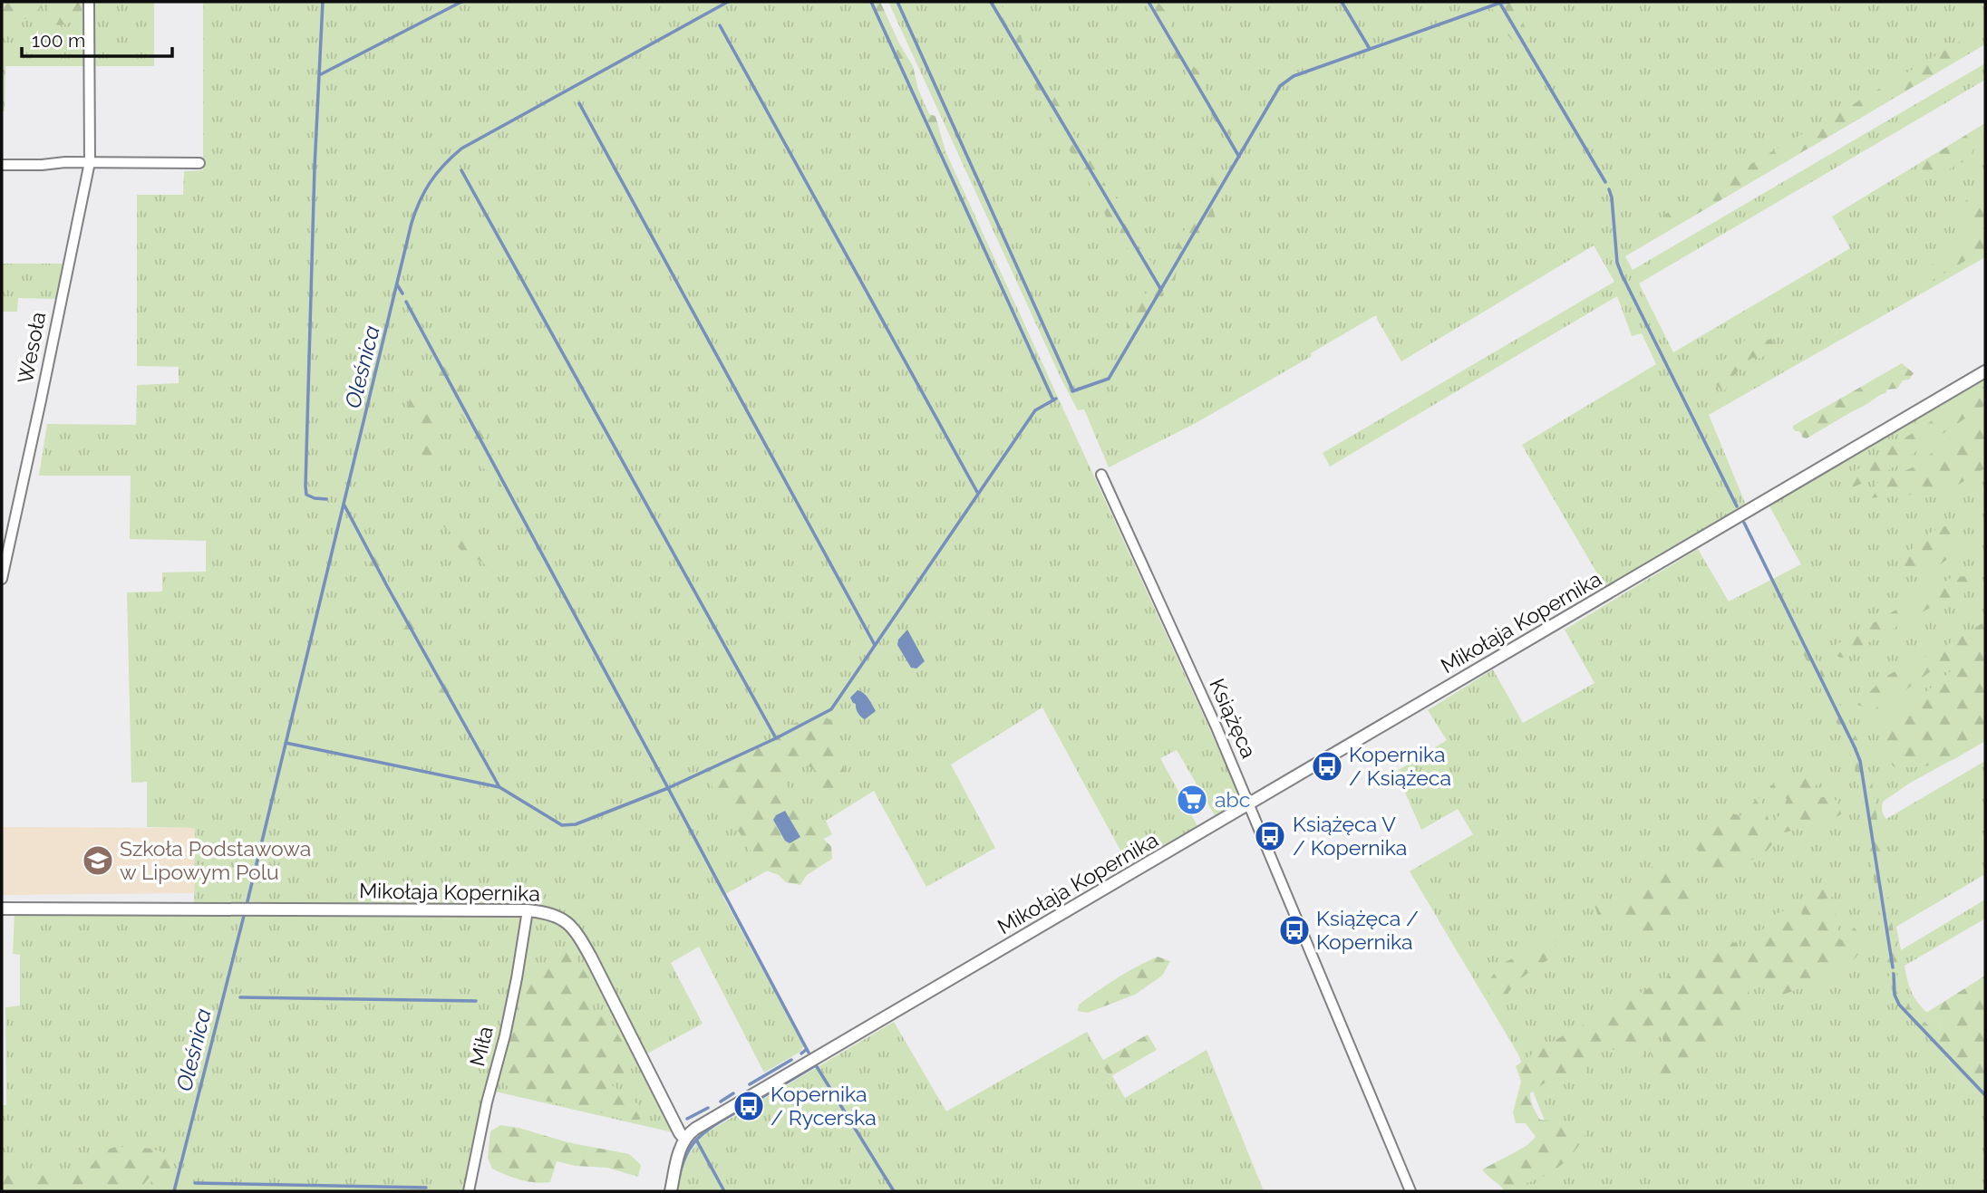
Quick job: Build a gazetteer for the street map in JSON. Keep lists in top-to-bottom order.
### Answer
{
  "streets": {
    "street": [
      "Wesoła",
      "Mikołaja Kopernika",
      "Książęca",
      "Miła"
    ]
  },
  "crossings": [
    ["Mikołaja Kopernika", "Książęca"],
    ["Mikołaja Kopernika", "Miła"]
  ],
  "water": ["Oleśnica"],
  "places": {
    "bus stop": [
      "Kopernika / Książeca",
      "Książęca V / Kopernika",
      "Książęca / Kopernika",
      "Kopernika / Rycerska"
    ],
    "supermarket": ["abc"],
    "school or university": ["Szkoła Podstawowa w Lipowym Polu"]
  },
  "scale_bar": "100 m"
}
